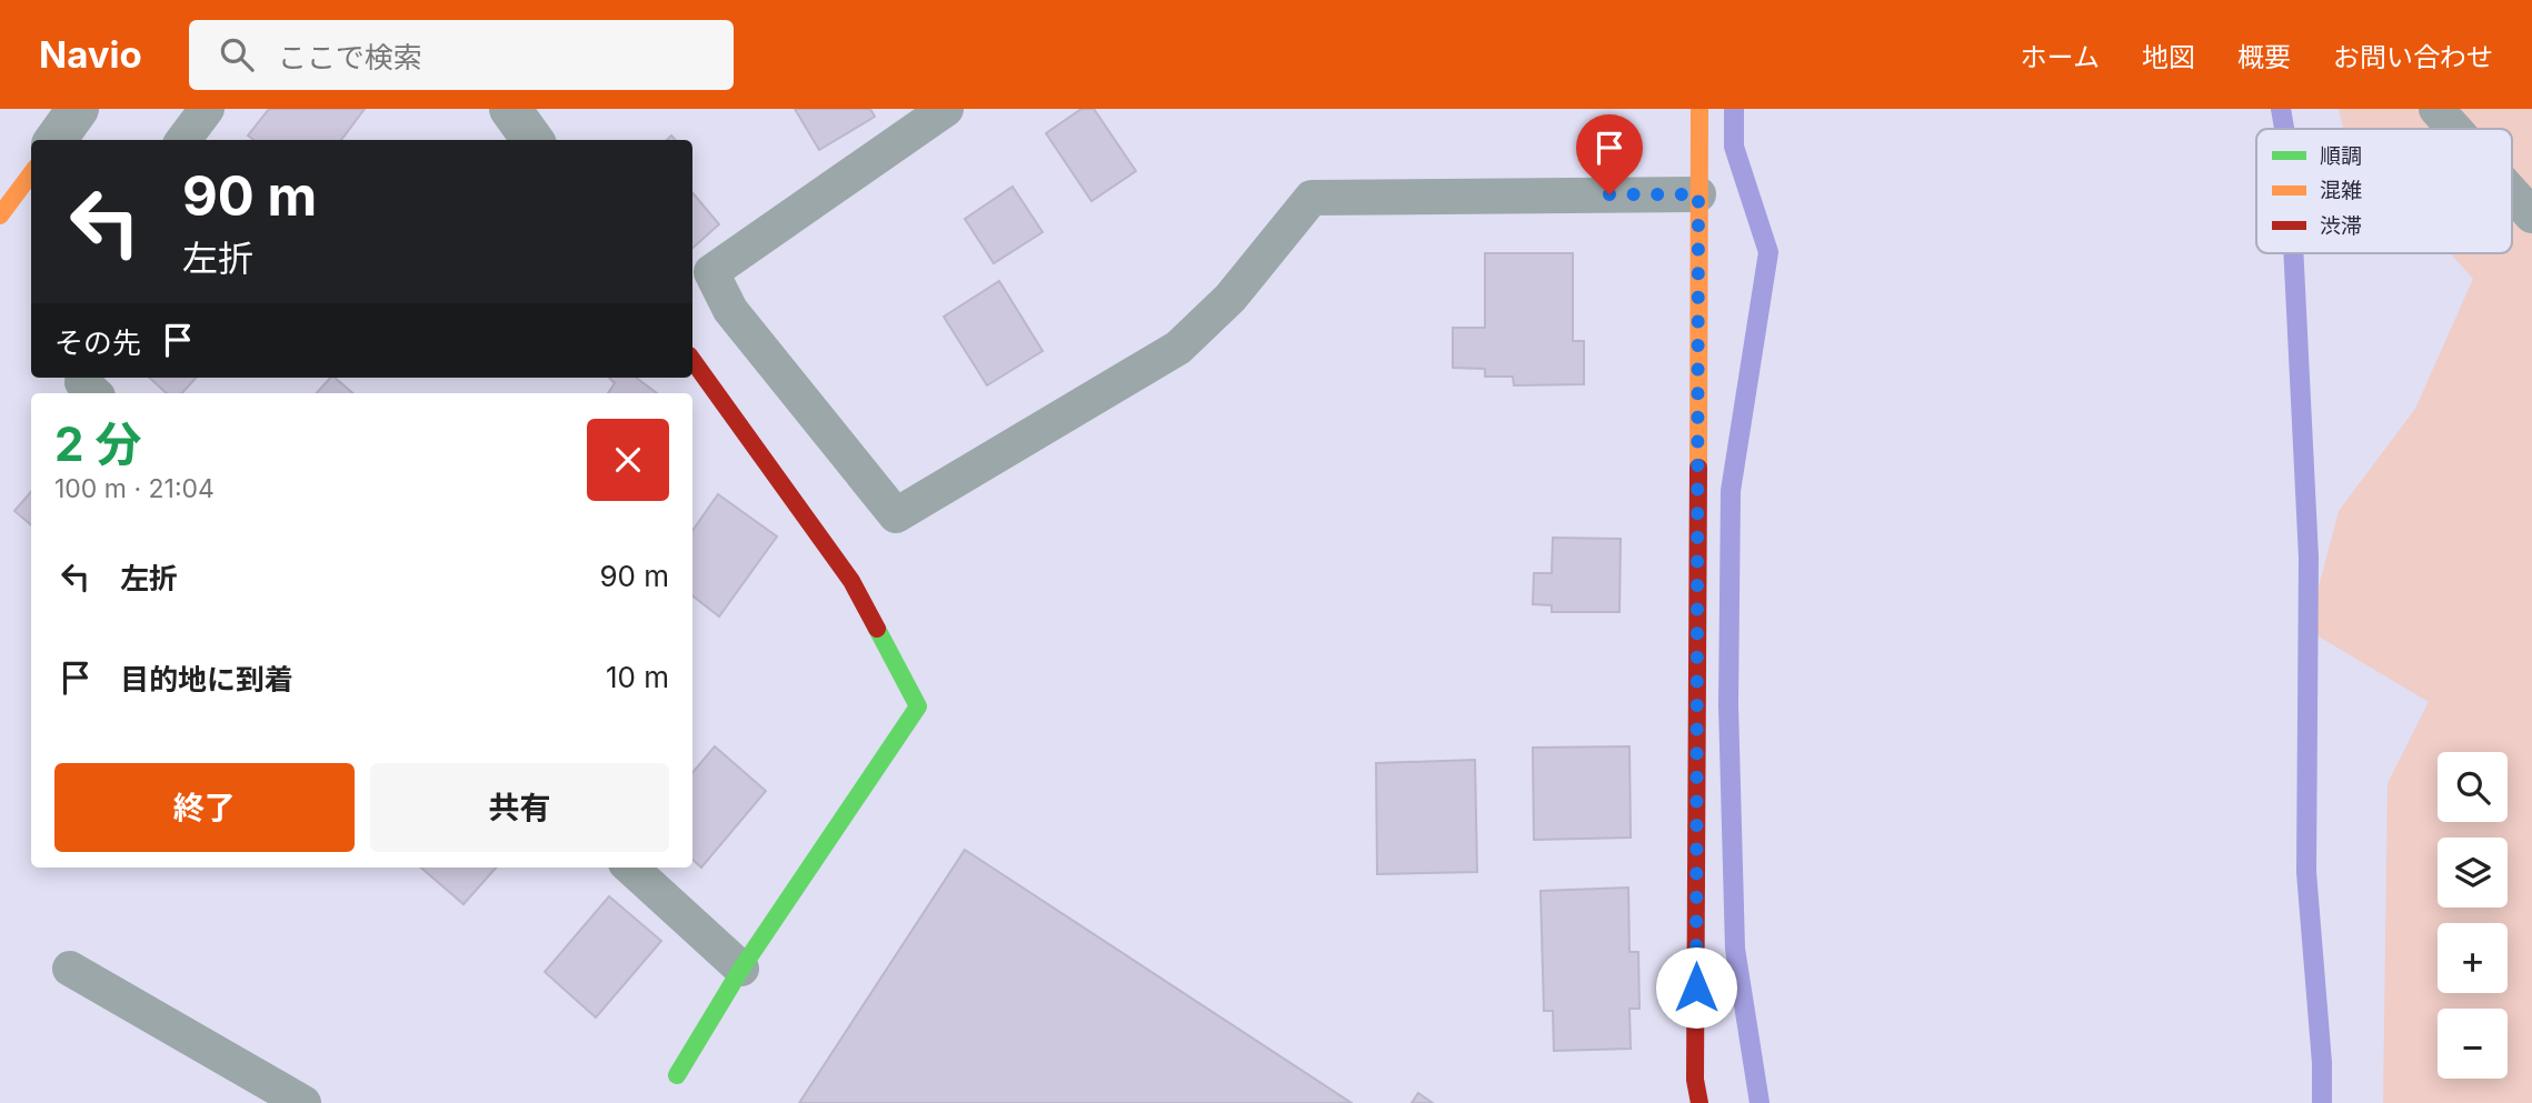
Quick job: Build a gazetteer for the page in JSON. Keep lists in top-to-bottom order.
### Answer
{
  "legend": ["順調", "混雑", "渋滞"],
  "page": {
    "header": "Navio",
    "search": "ここで検索",
    "nav": [
      "ホーム",
      "地図",
      "概要",
      "お問い合わせ"
    ],
    "turn": ["90 m", "左折"],
    "then": "その先",
    "heading": ["2 分", "100 m · 21:04"],
    "list": [
      {
        "name": "左折",
        "value": "90 m"
      },
      {
        "name": "目的地に到着",
        "value": "10 m"
      }
    ],
    "buttons": ["終了", "共有"],
    "map_buttons": ["+", "−"]
  }
}
